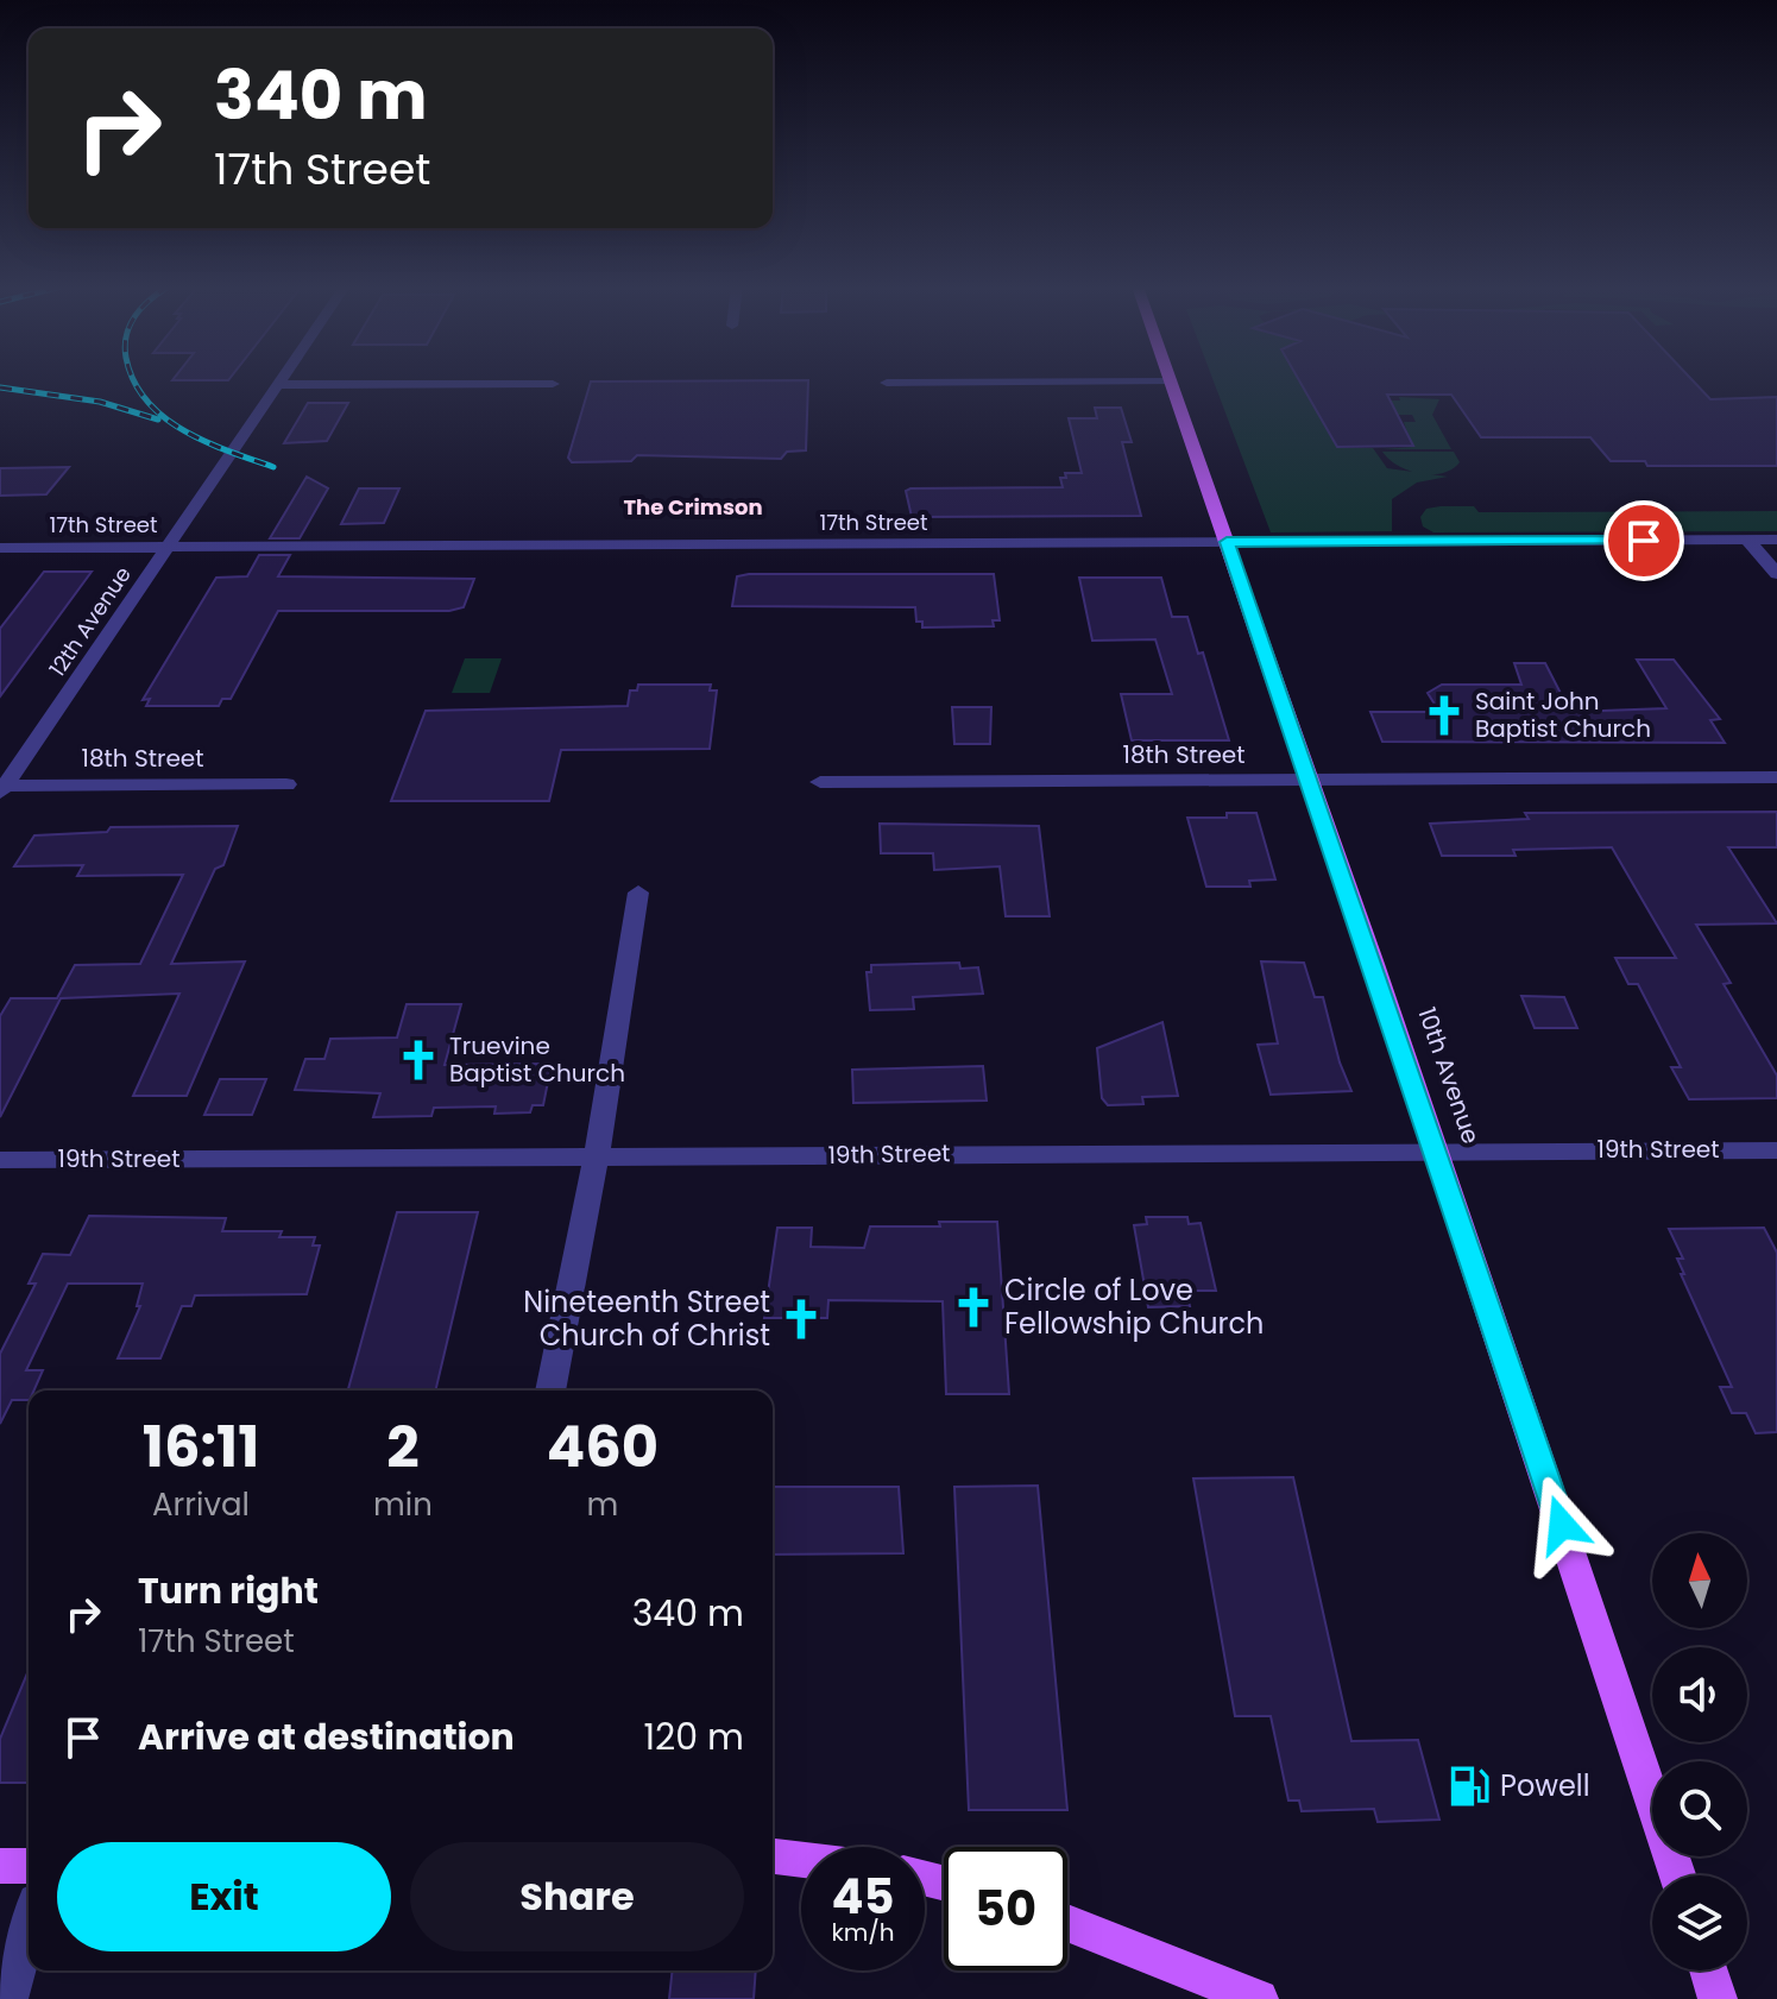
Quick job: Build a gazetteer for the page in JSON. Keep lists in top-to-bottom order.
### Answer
{
  "streets": {
    "main road": ["10th Avenue"],
    "street": [
      "17th Street",
      "12th Avenue",
      "18th Street",
      "19th Street"
    ]
  },
  "crossings": [
    ["17th Street", "12th Avenue"],
    ["17th Street", "10th Avenue"],
    ["12th Avenue", "18th Street"],
    ["18th Street", "10th Avenue"],
    ["10th Avenue", "19th Street"]
  ],
  "districts": ["The Crimson"],
  "places": {
    "church": [
      "Saint John Baptist Church",
      "Truevine Baptist Church",
      "Circle of Love Fellowship Church",
      "Nineteenth Street Church of Christ"
    ],
    "fuel station": ["Powell"]
  },
  "north": "top",
  "page": {
    "turn": ["340 m", "17th Street"],
    "eta": [
      "16:11",
      "Arrival",
      "2",
      "min",
      "460",
      "m"
    ],
    "list": [
      {
        "name": "Turn right",
        "note": "17th Street",
        "value": "340 m"
      },
      {
        "name": "Arrive at destination",
        "value": "120 m"
      }
    ],
    "buttons": ["Exit", "Share"],
    "speed": "45 km/h",
    "limit": "50"
  }
}
